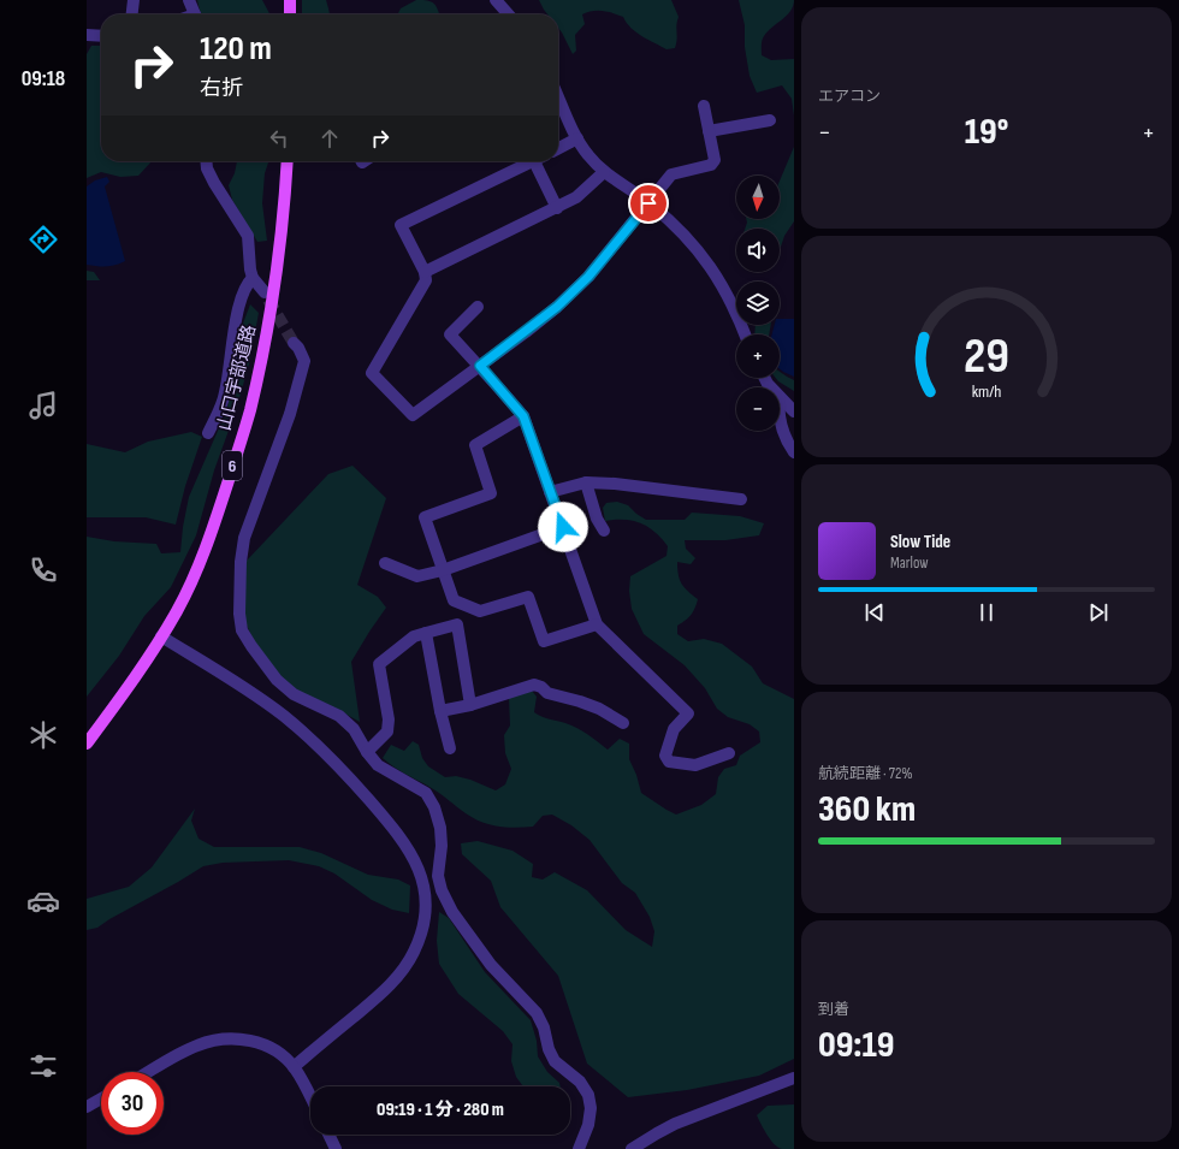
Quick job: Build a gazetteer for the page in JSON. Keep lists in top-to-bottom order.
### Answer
{
  "streets": {
    "main road": ["山口宇部道路", "6"]
  },
  "north": "bottom",
  "page": {
    "tabs": "09:18",
    "tile": [
      "エアコン",
      ["航続距離 · 72%", "360 km"],
      ["到着", "09:19"]
    ],
    "turn": ["120 m", "右折"],
    "heat": ["−", "19°", "+"],
    "map_buttons": ["+", "−"],
    "song": ["Slow Tide", "Marlow"],
    "limit": "30",
    "trip": "09:19 · 1 分 · 280 m",
    "gauge": ["29", "km/h"]
  }
}
